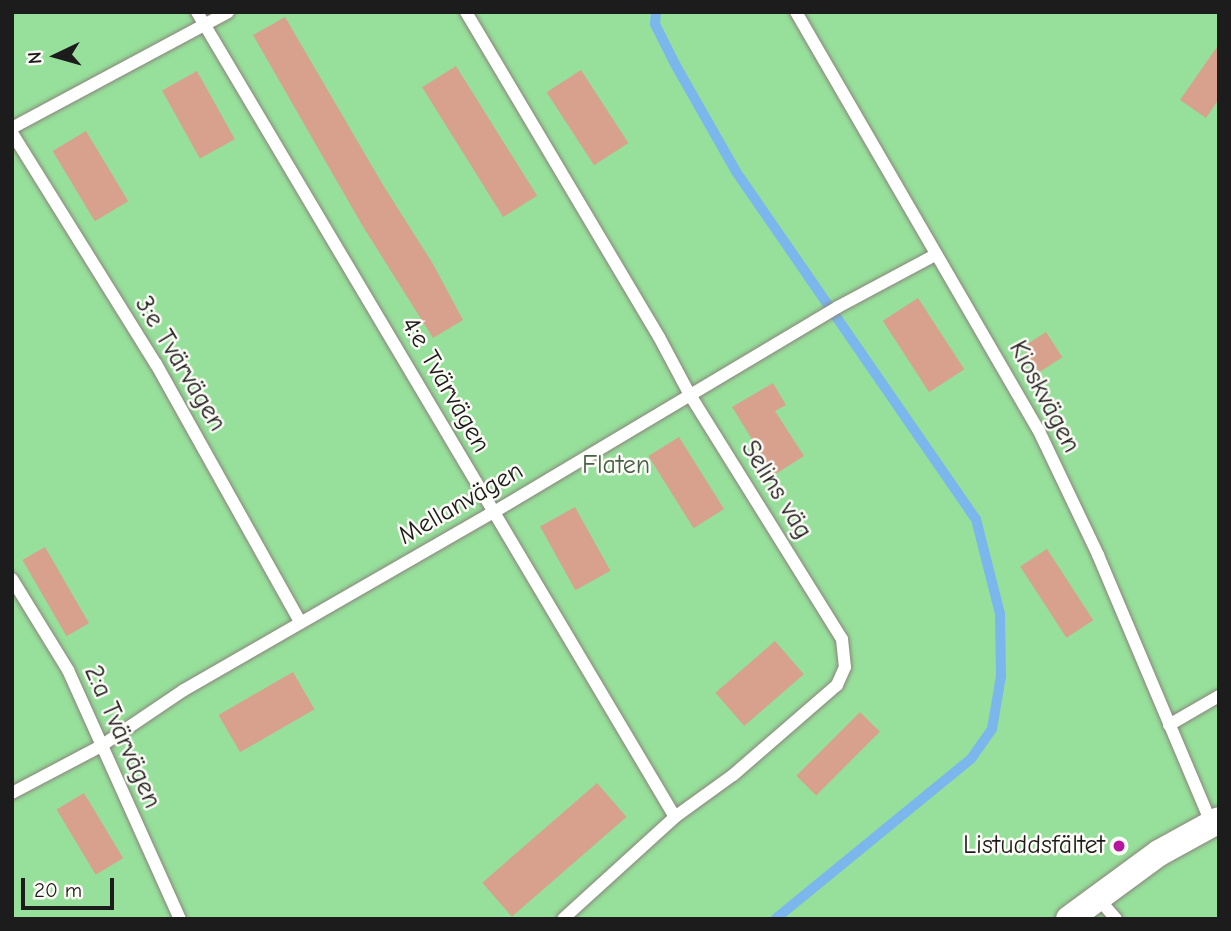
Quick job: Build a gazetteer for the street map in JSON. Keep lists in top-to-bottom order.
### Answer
{
  "streets": {
    "lane": [
      "3:e Tvärvägen",
      "4:e Tvärvägen",
      "Kioskvägen",
      "Selins väg",
      "Mellanvägen",
      "2:a Tvärvägen"
    ]
  },
  "crossings": [
    ["3:e Tvärvägen", "Mellanvägen"],
    ["4:e Tvärvägen", "Selins väg"],
    ["4:e Tvärvägen", "Mellanvägen"],
    ["Kioskvägen", "Mellanvägen"],
    ["Selins väg", "Mellanvägen"],
    ["Mellanvägen", "2:a Tvärvägen"]
  ],
  "parks": ["Flaten"],
  "places": ["Listuddsfältet"],
  "scale_bar": "20 m",
  "north": "left"
}
